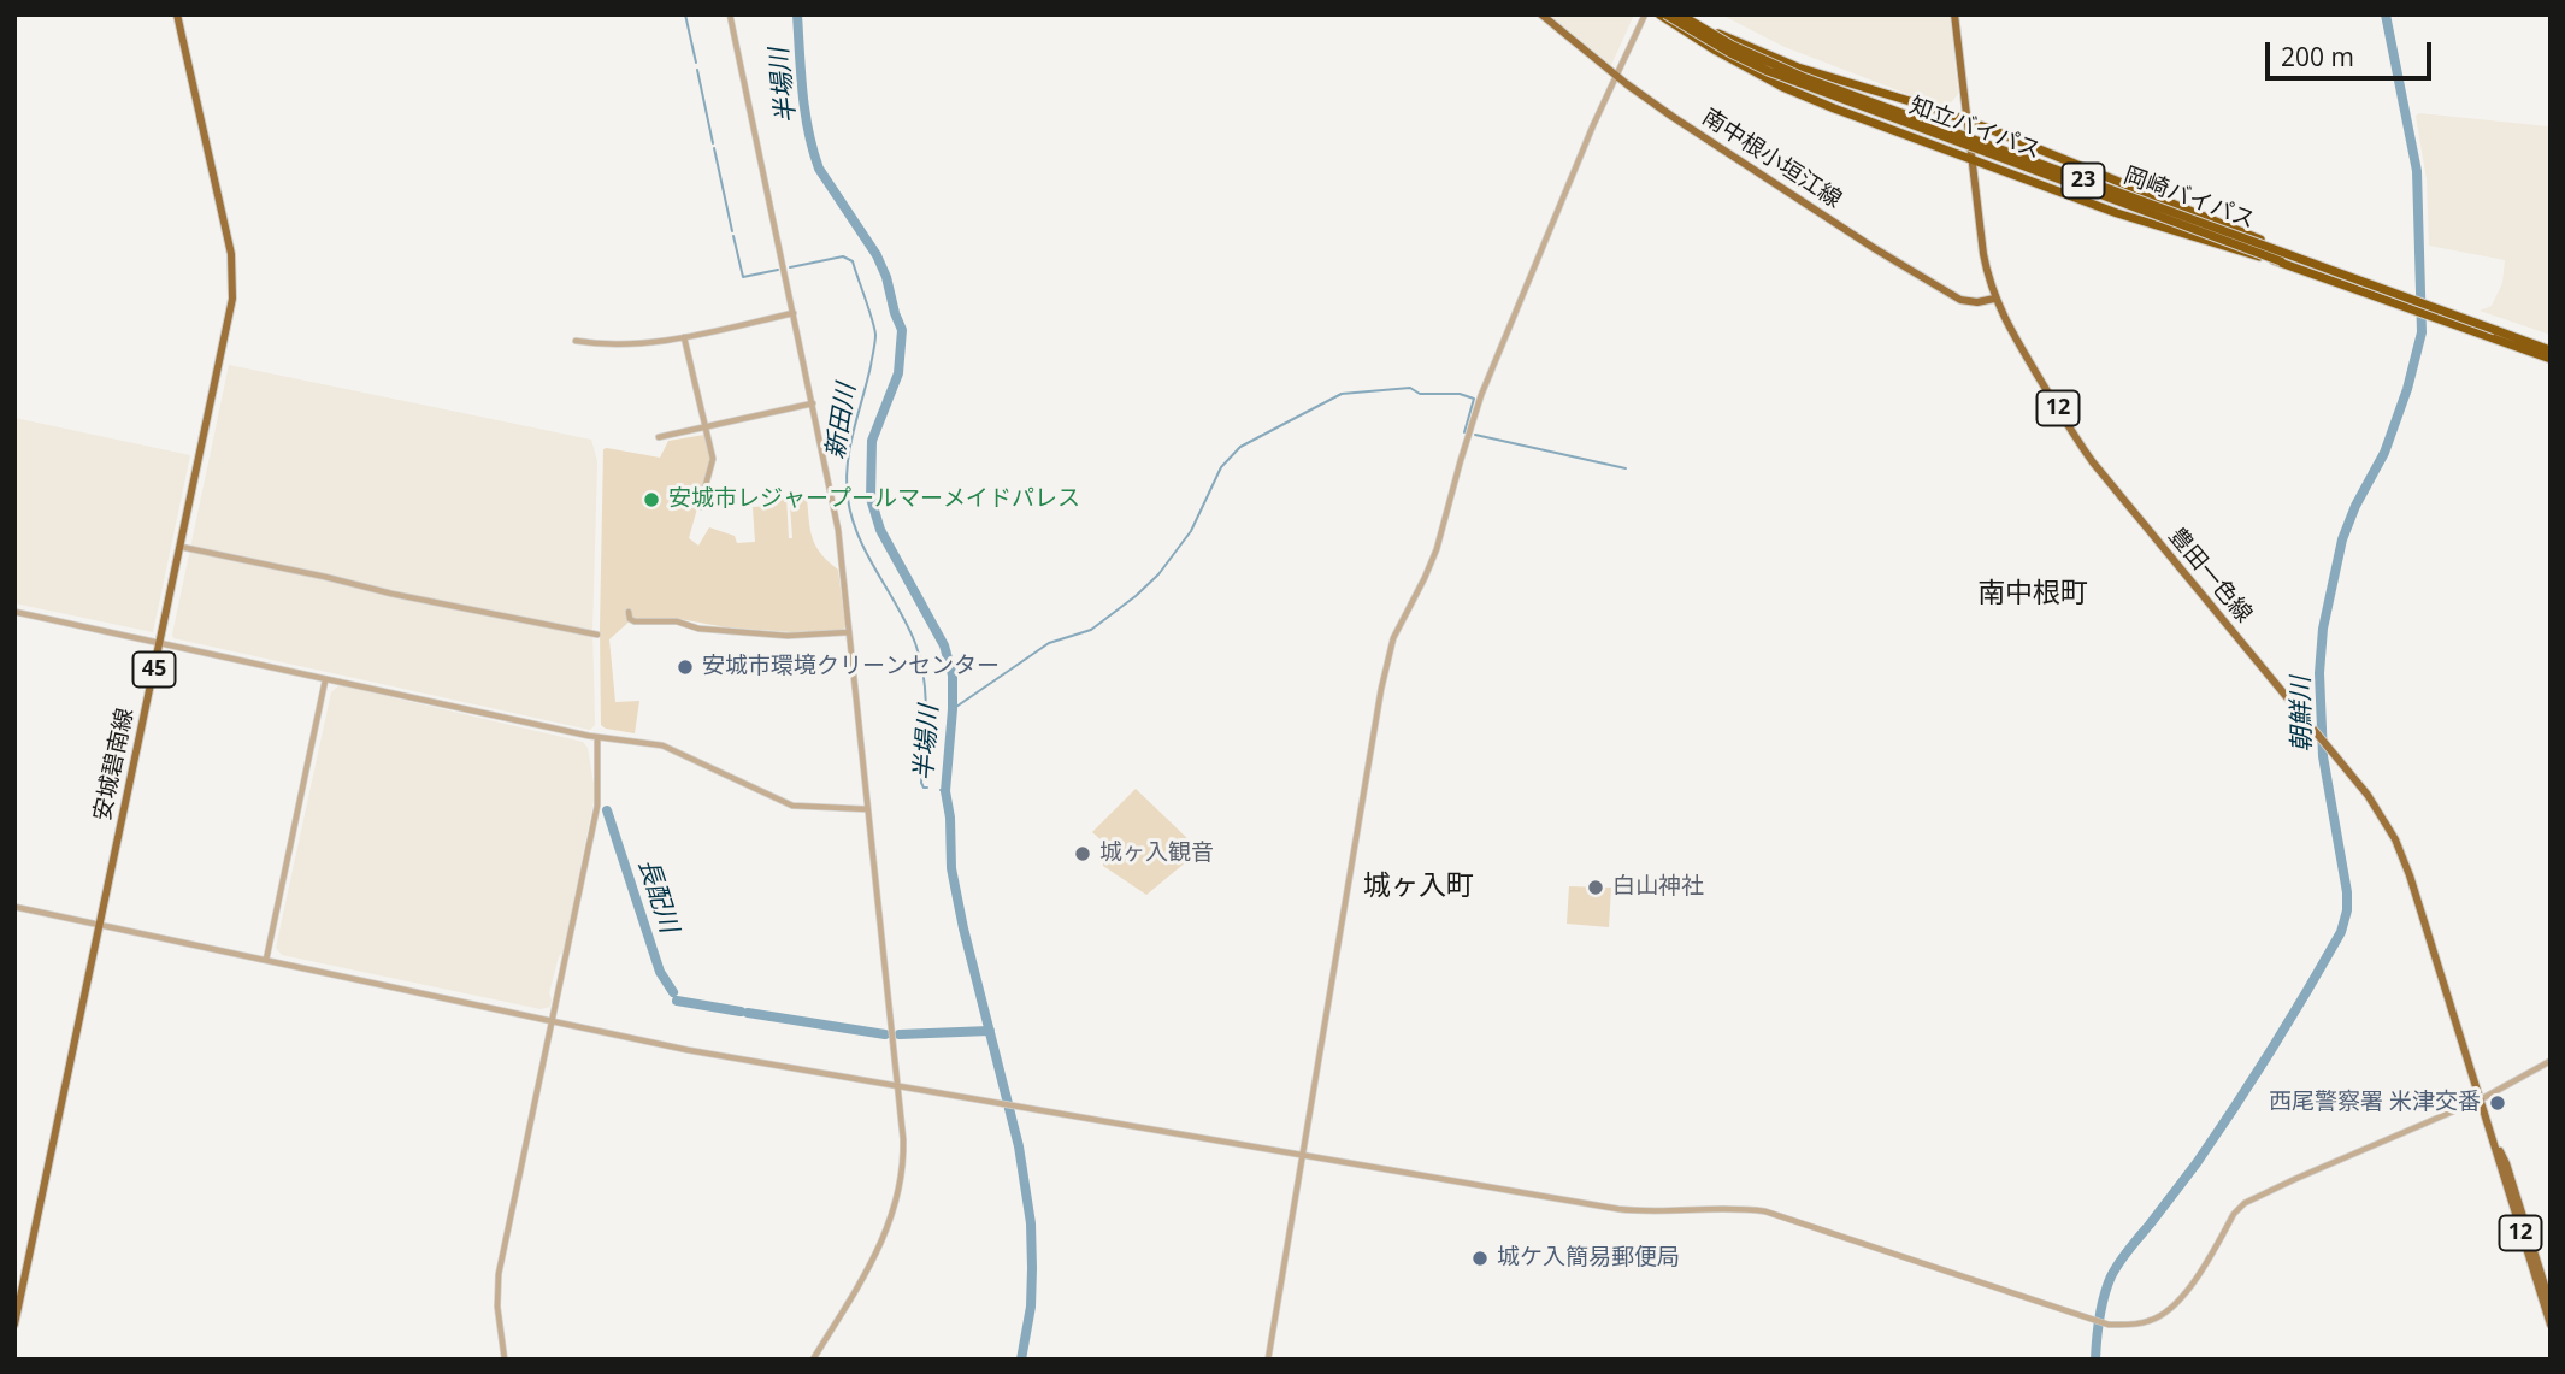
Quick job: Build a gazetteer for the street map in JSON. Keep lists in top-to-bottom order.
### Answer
{
  "streets": {
    "highway": ["知立バイパス", "23", "岡崎バイパス"],
    "main road": [
      "南中根小垣江線",
      "12",
      "豊田一色線",
      "45",
      "安城碧南線"
    ]
  },
  "crossings": [
    ["知立バイパス", "23"],
    ["知立バイパス", "岡崎バイパス"],
    ["南中根小垣江線", "豊田一色線"],
    ["23", "岡崎バイパス"],
    ["23", "豊田一色線"]
  ],
  "districts": ["南中根町", "城ヶ入町"],
  "water": [
    "半場川",
    "新田川",
    "朝鮮川",
    "長配川"
  ],
  "places": [
    "安城市レジャープールマーメイドパレス",
    "安城市環境クリーンセンター",
    "城ヶ入観音",
    "白山神社",
    "西尾警察署 米津交番",
    "城ケ入簡易郵便局"
  ],
  "scale_bar": "200 m"
}
